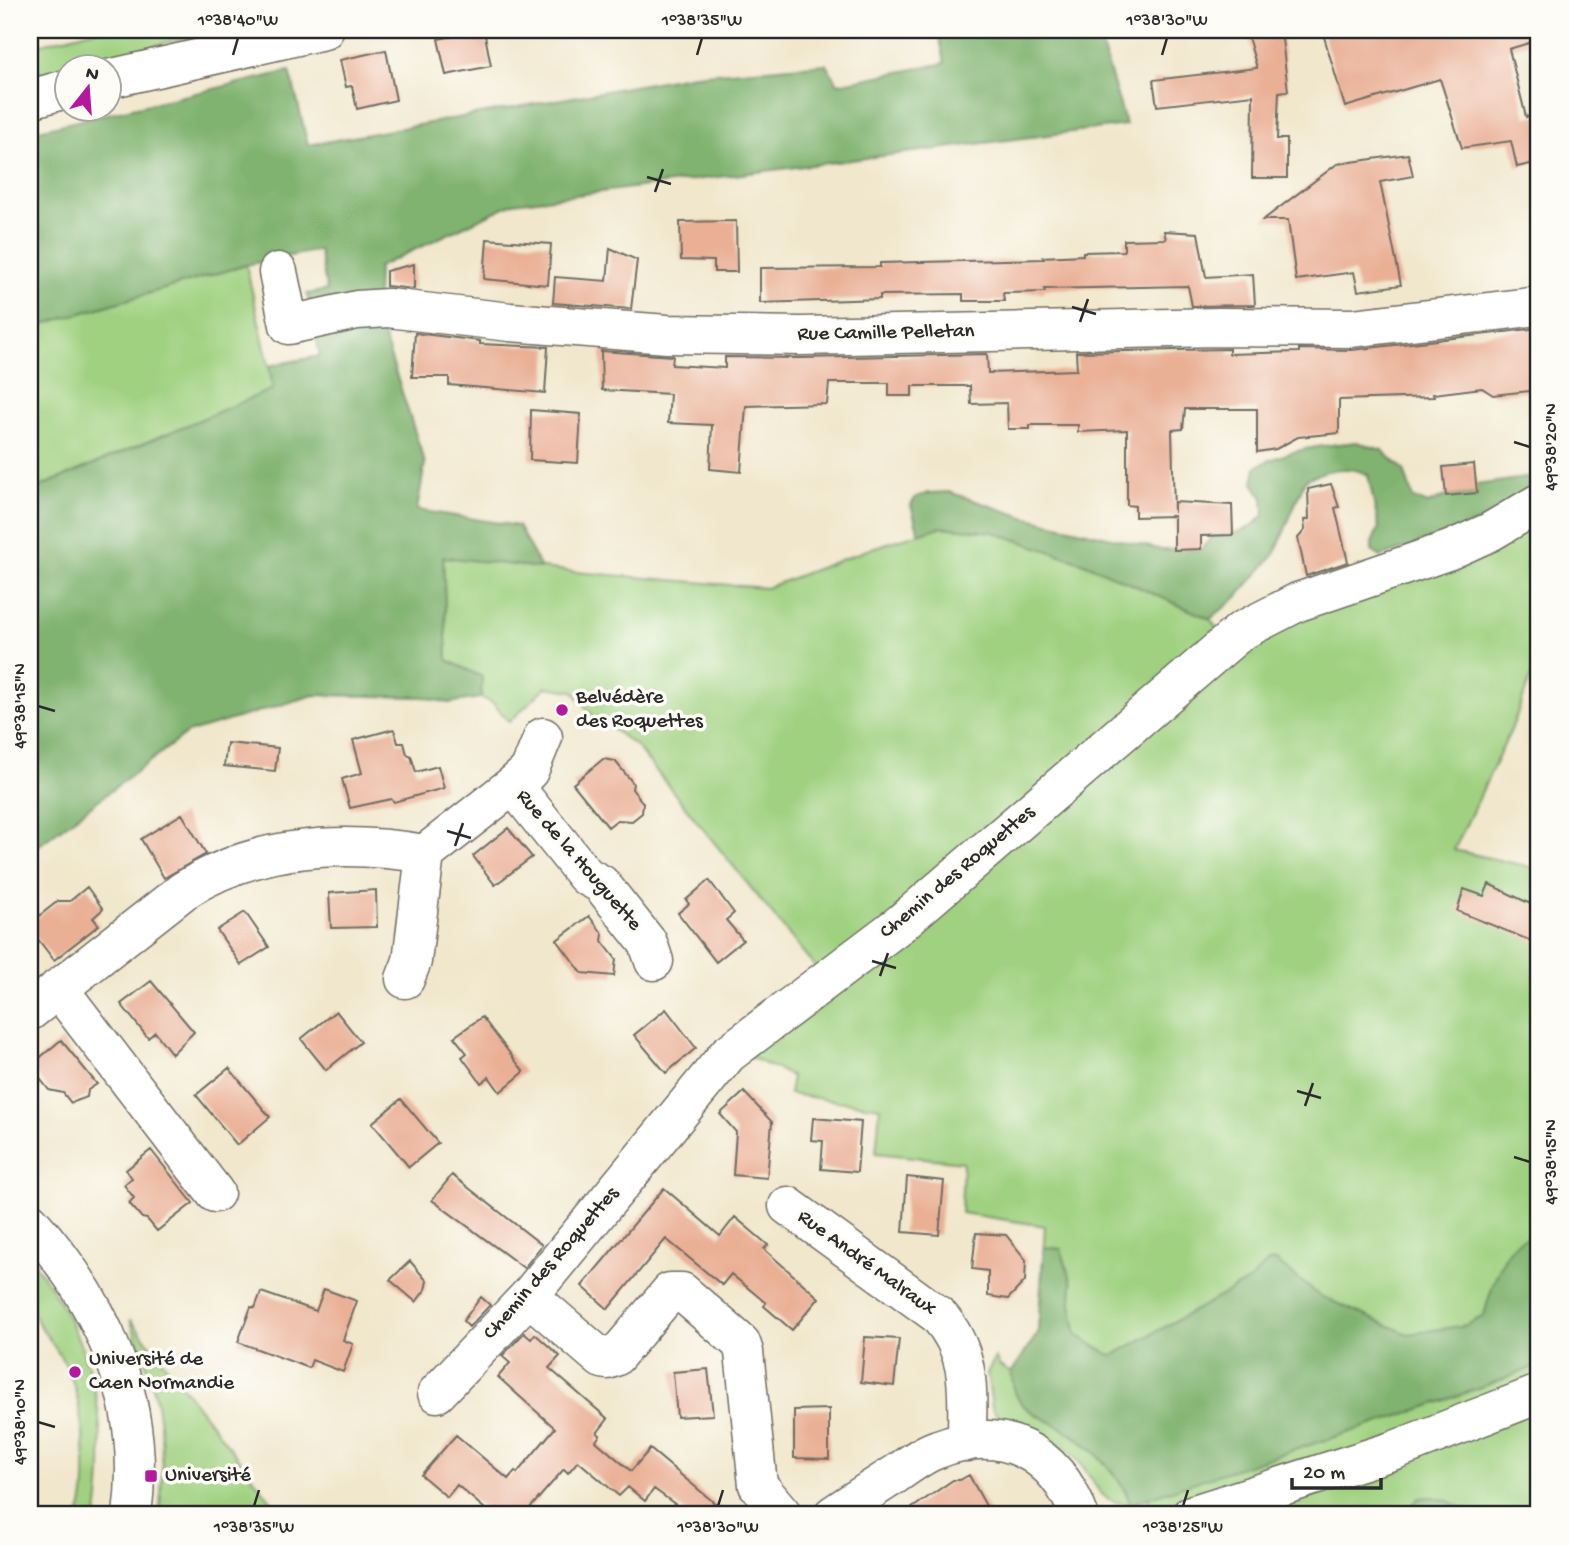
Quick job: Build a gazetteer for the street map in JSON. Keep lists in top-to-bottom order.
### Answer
{
  "streets": {
    "street": [
      "Rue Camille Pelletan",
      "Rue de la Houguette",
      "Chemin des Roquettes",
      "Rue André Malraux"
    ]
  },
  "places": {
    "other": ["Belvédère des Roquettes", "Université de Caen Normandie"],
    "transit": ["Université"]
  },
  "scale_bar": "20 m",
  "north": "top",
  "coordinates": [
    "1°38'40\"W",
    "1°38'35\"W",
    "1°38'30\"W",
    "49°38'20\"N",
    "49°38'15\"N",
    "49°38'10\"N",
    "1°38'25\"W"
  ]
}
